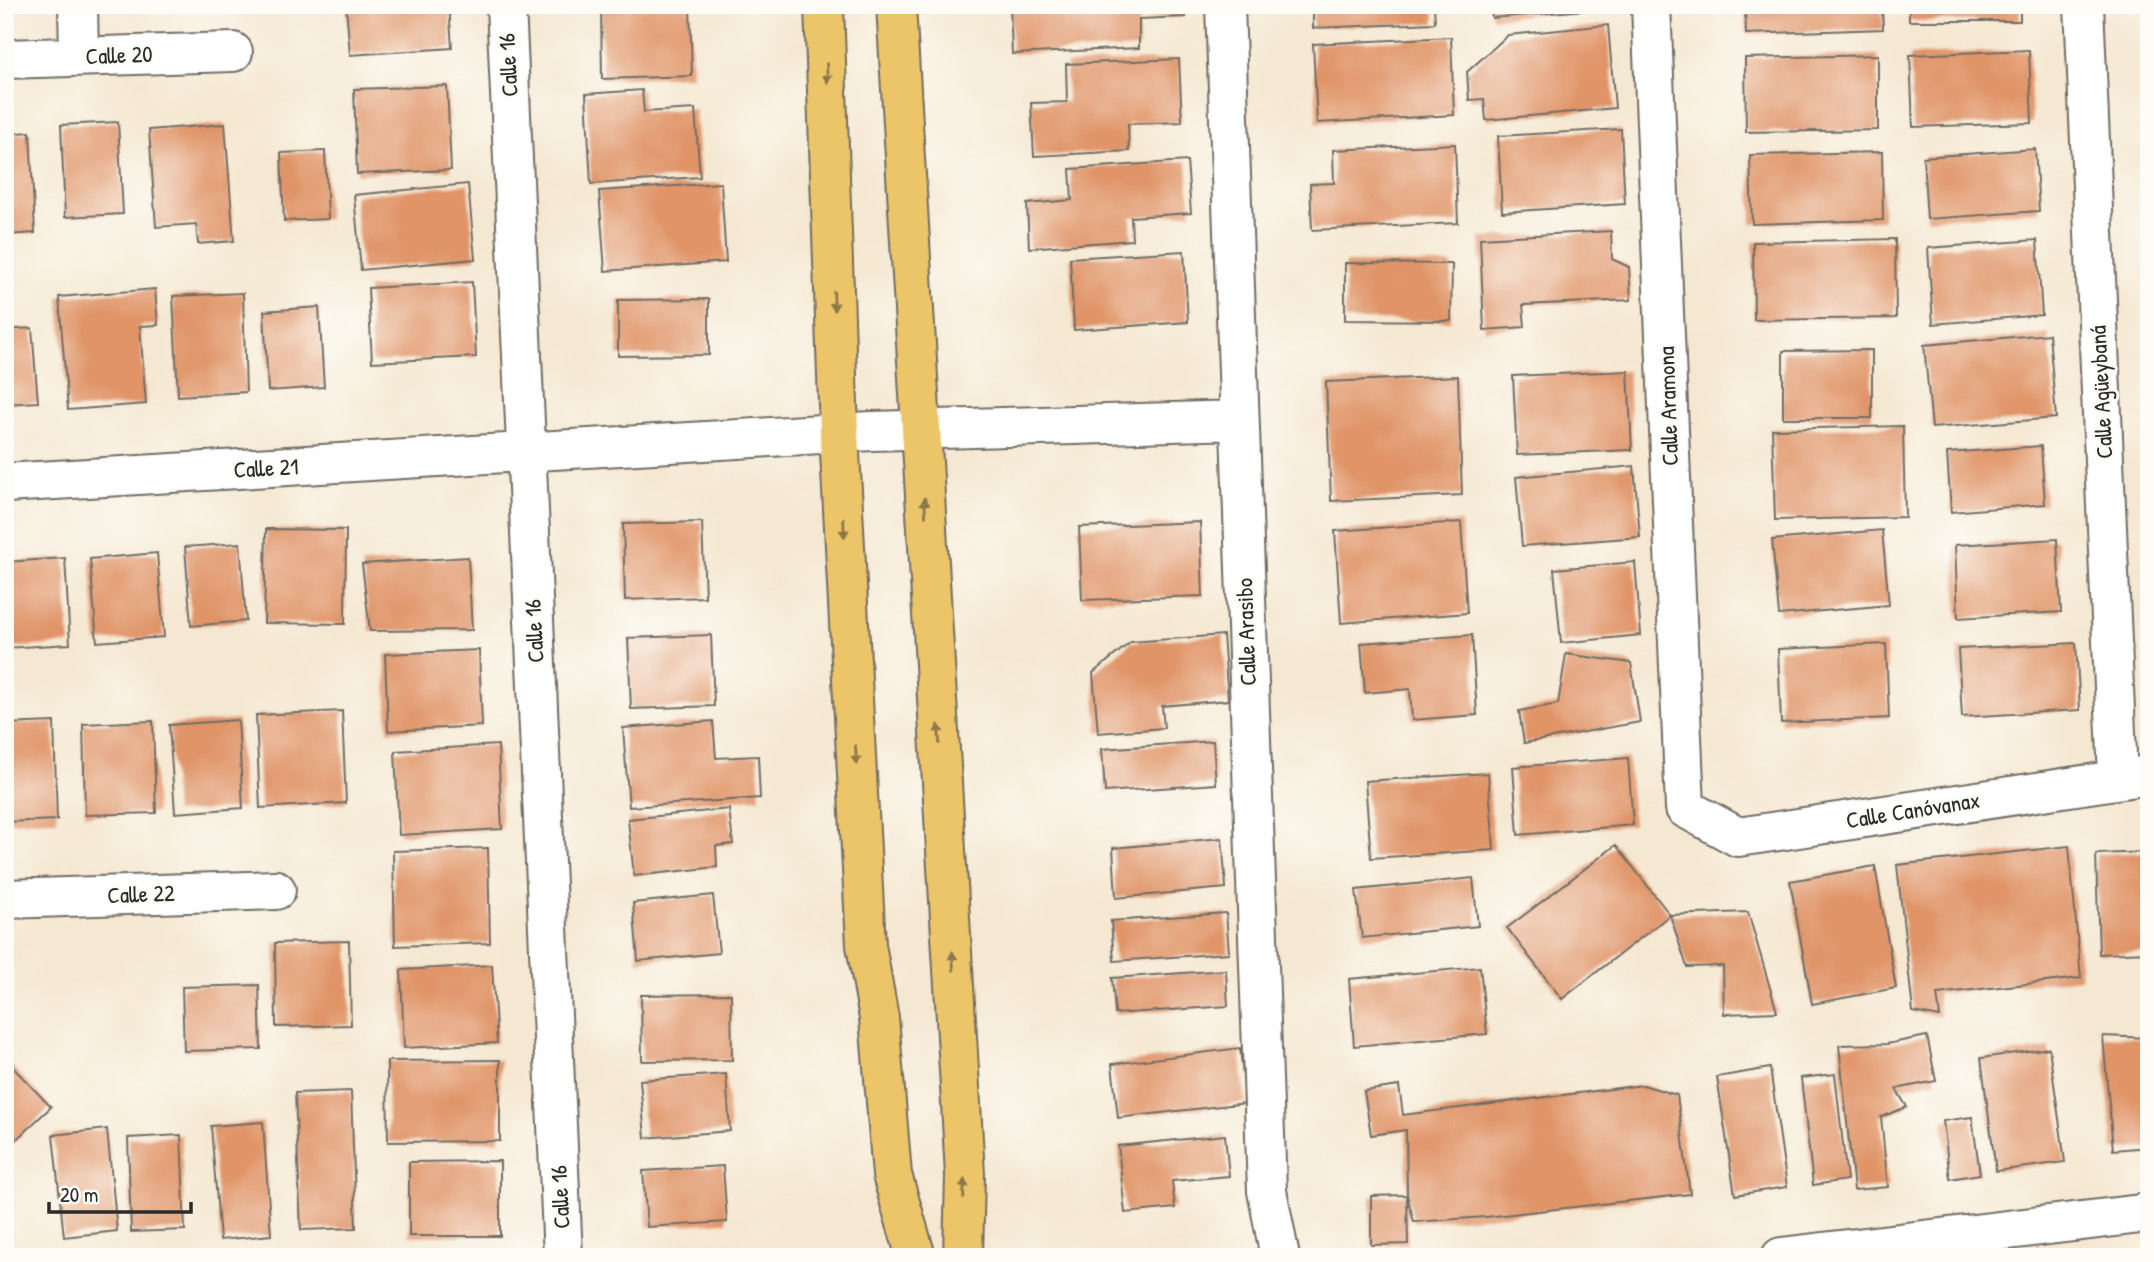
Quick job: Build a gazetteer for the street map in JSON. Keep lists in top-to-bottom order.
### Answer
{
  "streets": {
    "street": [
      "Calle 20",
      "Calle 16",
      "Calle Agüeybaná",
      "Calle Aramona",
      "Calle 21",
      "Calle Arasibo",
      "Calle Canóvanax",
      "Calle 22"
    ]
  },
  "crossings": [
    ["Calle 16", "Calle 21"],
    ["Calle Agüeybaná", "Calle Canóvanax"],
    ["Calle Aramona", "Calle Canóvanax"],
    ["Calle 21", "Calle Arasibo"]
  ],
  "scale_bar": "20 m"
}
